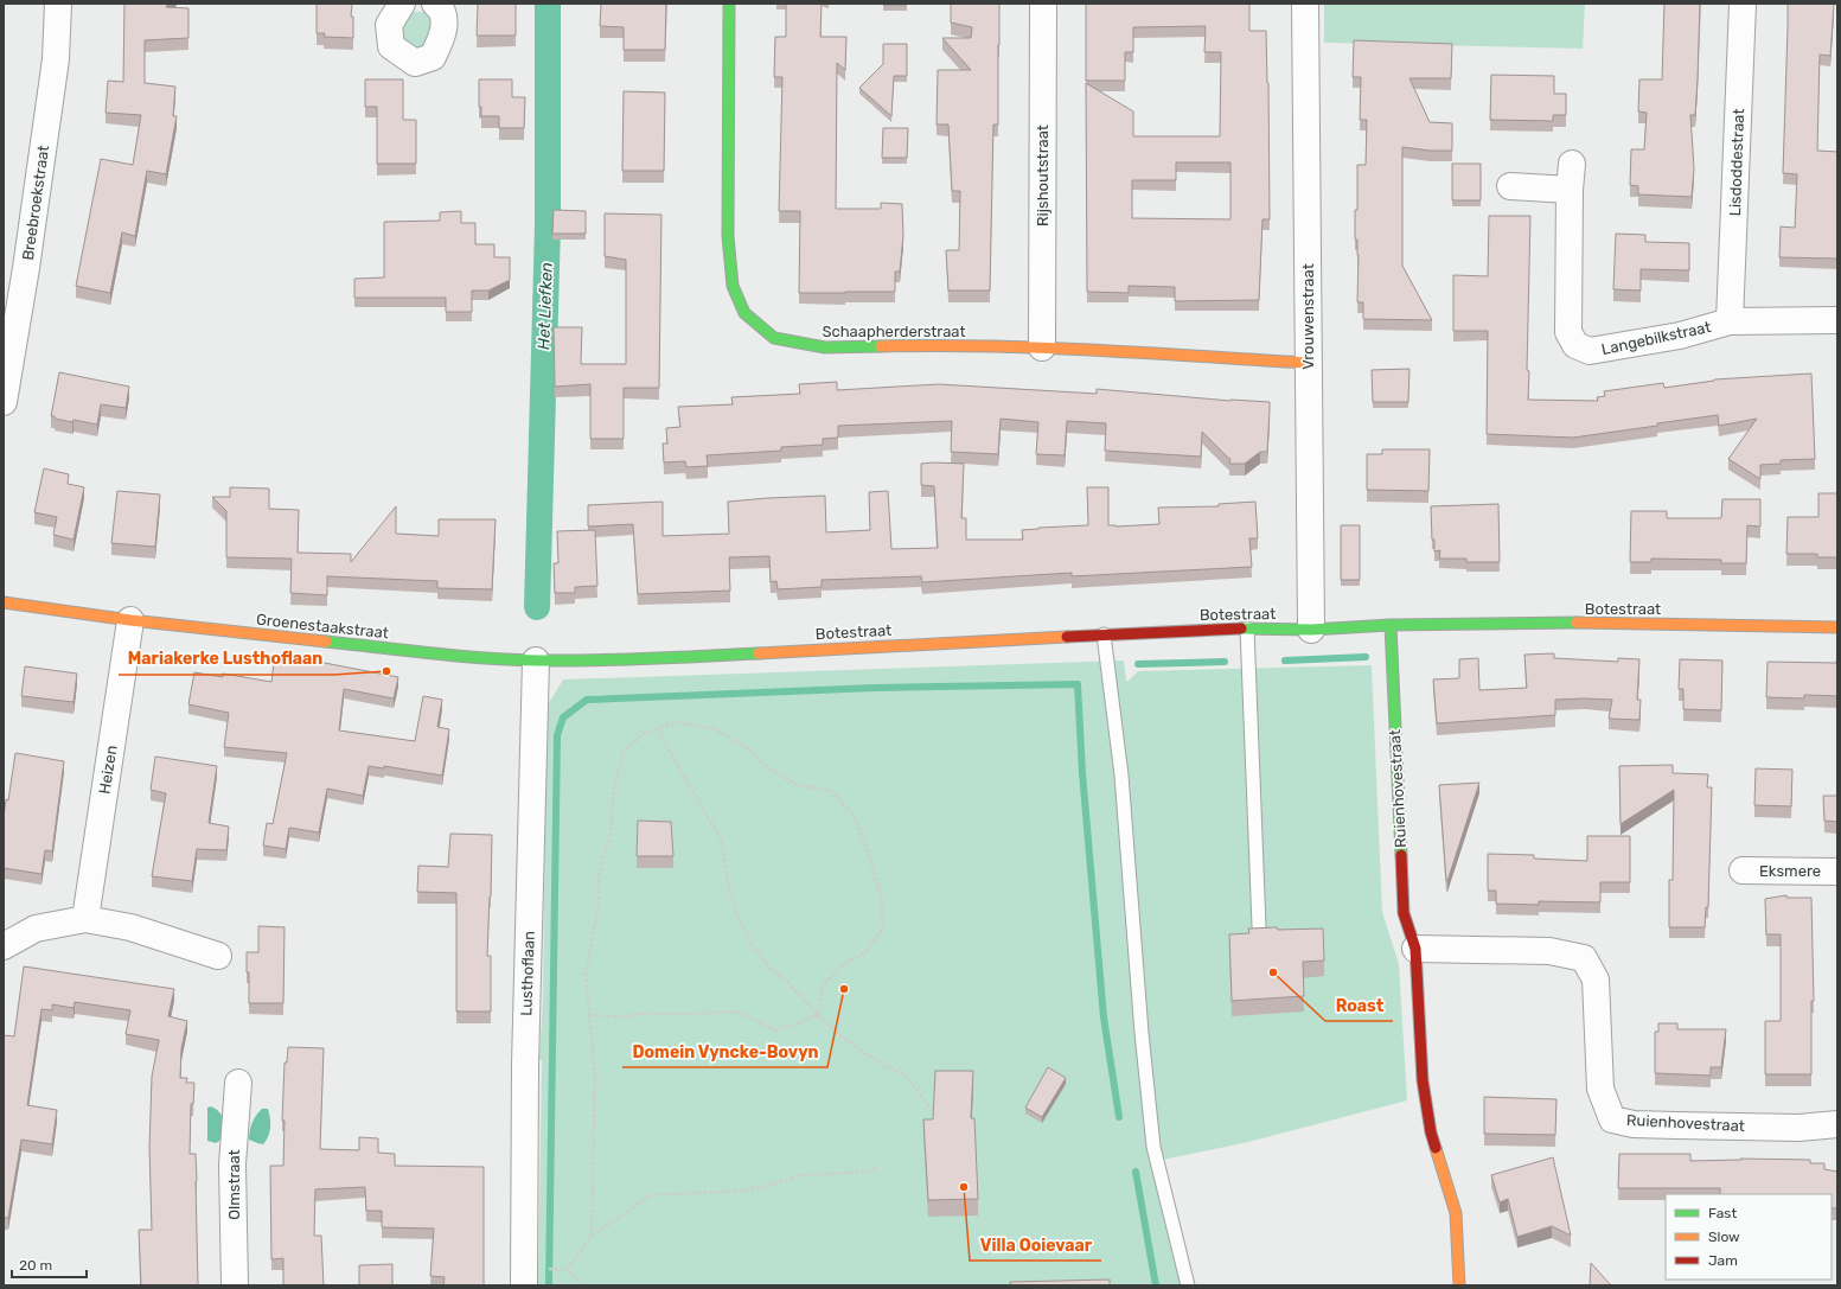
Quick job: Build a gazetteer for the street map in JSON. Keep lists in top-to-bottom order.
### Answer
{
  "streets": {
    "street": [
      "Lisdoddestraat",
      "Rijshoutstraat",
      "Breebroekstraat",
      "Vrouwenstraat",
      "Schaapherderstraat",
      "Langebilkstraat",
      "Botestraat",
      "Groenestaakstraat",
      "Heizen",
      "Ruienhovestraat",
      "Eksmere",
      "Lusthoflaan",
      "Olmstraat"
    ]
  },
  "crossings": [
    ["Lisdoddestraat", "Langebilkstraat"],
    ["Rijshoutstraat", "Schaapherderstraat"],
    ["Vrouwenstraat", "Schaapherderstraat"],
    ["Vrouwenstraat", "Botestraat"],
    ["Botestraat", "Groenestaakstraat"],
    ["Botestraat", "Ruienhovestraat"],
    ["Groenestaakstraat", "Heizen"],
    ["Groenestaakstraat", "Lusthoflaan"]
  ],
  "water": ["Het Liefken"],
  "places": [
    "Mariakerke Lusthoflaan",
    "Roast",
    "Domein Vyncke-Bovyn",
    "Villa Ooievaar"
  ],
  "legend": ["Fast", "Slow", "Jam"],
  "scale_bar": "20 m"
}
